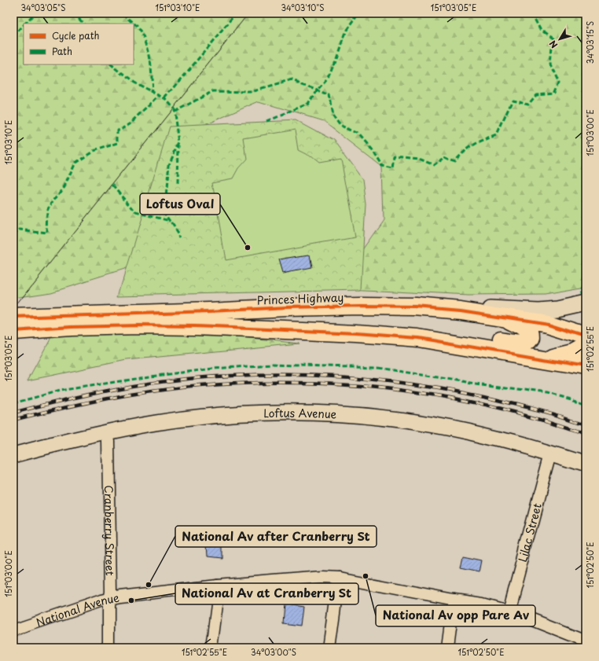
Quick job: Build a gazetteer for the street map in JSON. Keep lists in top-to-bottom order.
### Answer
{
  "streets": {
    "highway": ["Princes Highway"],
    "street": [
      "Loftus Avenue",
      "Cranberry Street",
      "Lilac Street",
      "National Avenue"
    ]
  },
  "crossings": [
    ["Loftus Avenue", "Cranberry Street"],
    ["Loftus Avenue", "Lilac Street"],
    ["Cranberry Street", "National Avenue"],
    ["Lilac Street", "National Avenue"]
  ],
  "places": [
    "Loftus Oval",
    "National Av opp Pare Av",
    "National Av after Cranberry St",
    "National Av at Cranberry St"
  ],
  "legend": ["Cycle path", "Path"],
  "north": "bottom left",
  "coordinates": [
    "34°03'05\"S",
    "151°03'10\"E",
    "34°03'10\"S",
    "151°03'05\"E",
    "34°03'15\"S",
    "151°03'00\"E",
    "151°02'55\"E",
    "151°02'50\"E",
    "34°03'00\"S"
  ]
}
